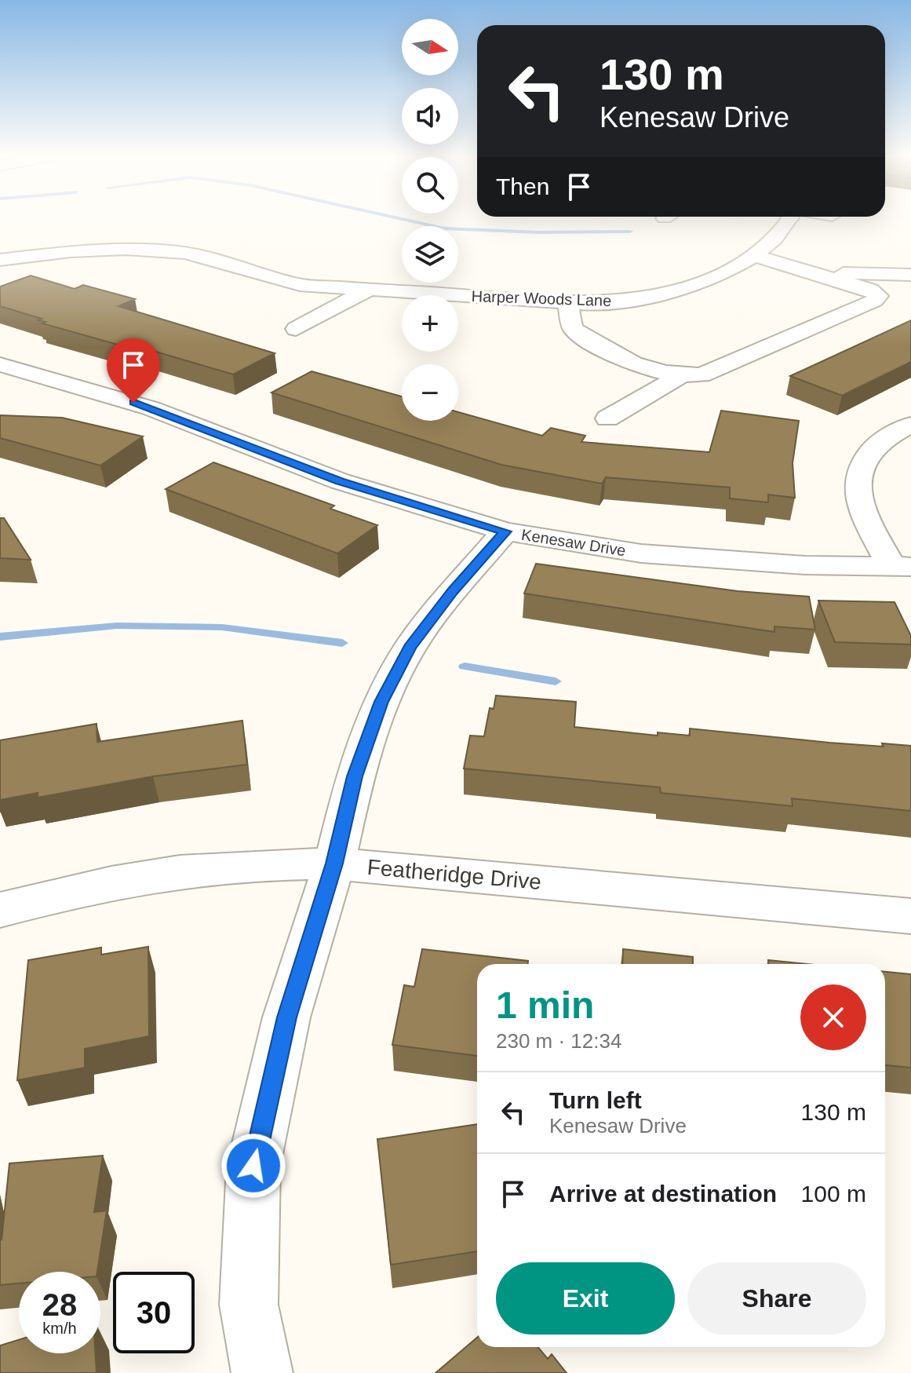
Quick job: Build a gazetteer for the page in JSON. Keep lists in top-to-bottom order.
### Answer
{
  "streets": {
    "street": ["Harper Woods Lane", "Kenesaw Drive", "Featheridge Drive"]
  },
  "north": "right",
  "page": {
    "map_buttons": ["+", "−"],
    "turn": ["130 m", "Kenesaw Drive"],
    "then": "Then",
    "heading": ["1 min", "230 m · 12:34"],
    "list": [
      {
        "name": "Turn left",
        "note": "Kenesaw Drive",
        "value": "130 m"
      },
      {
        "name": "Arrive at destination",
        "value": "100 m"
      }
    ],
    "buttons": ["Exit", "Share"],
    "speed": "28 km/h",
    "limit": "30"
  }
}
